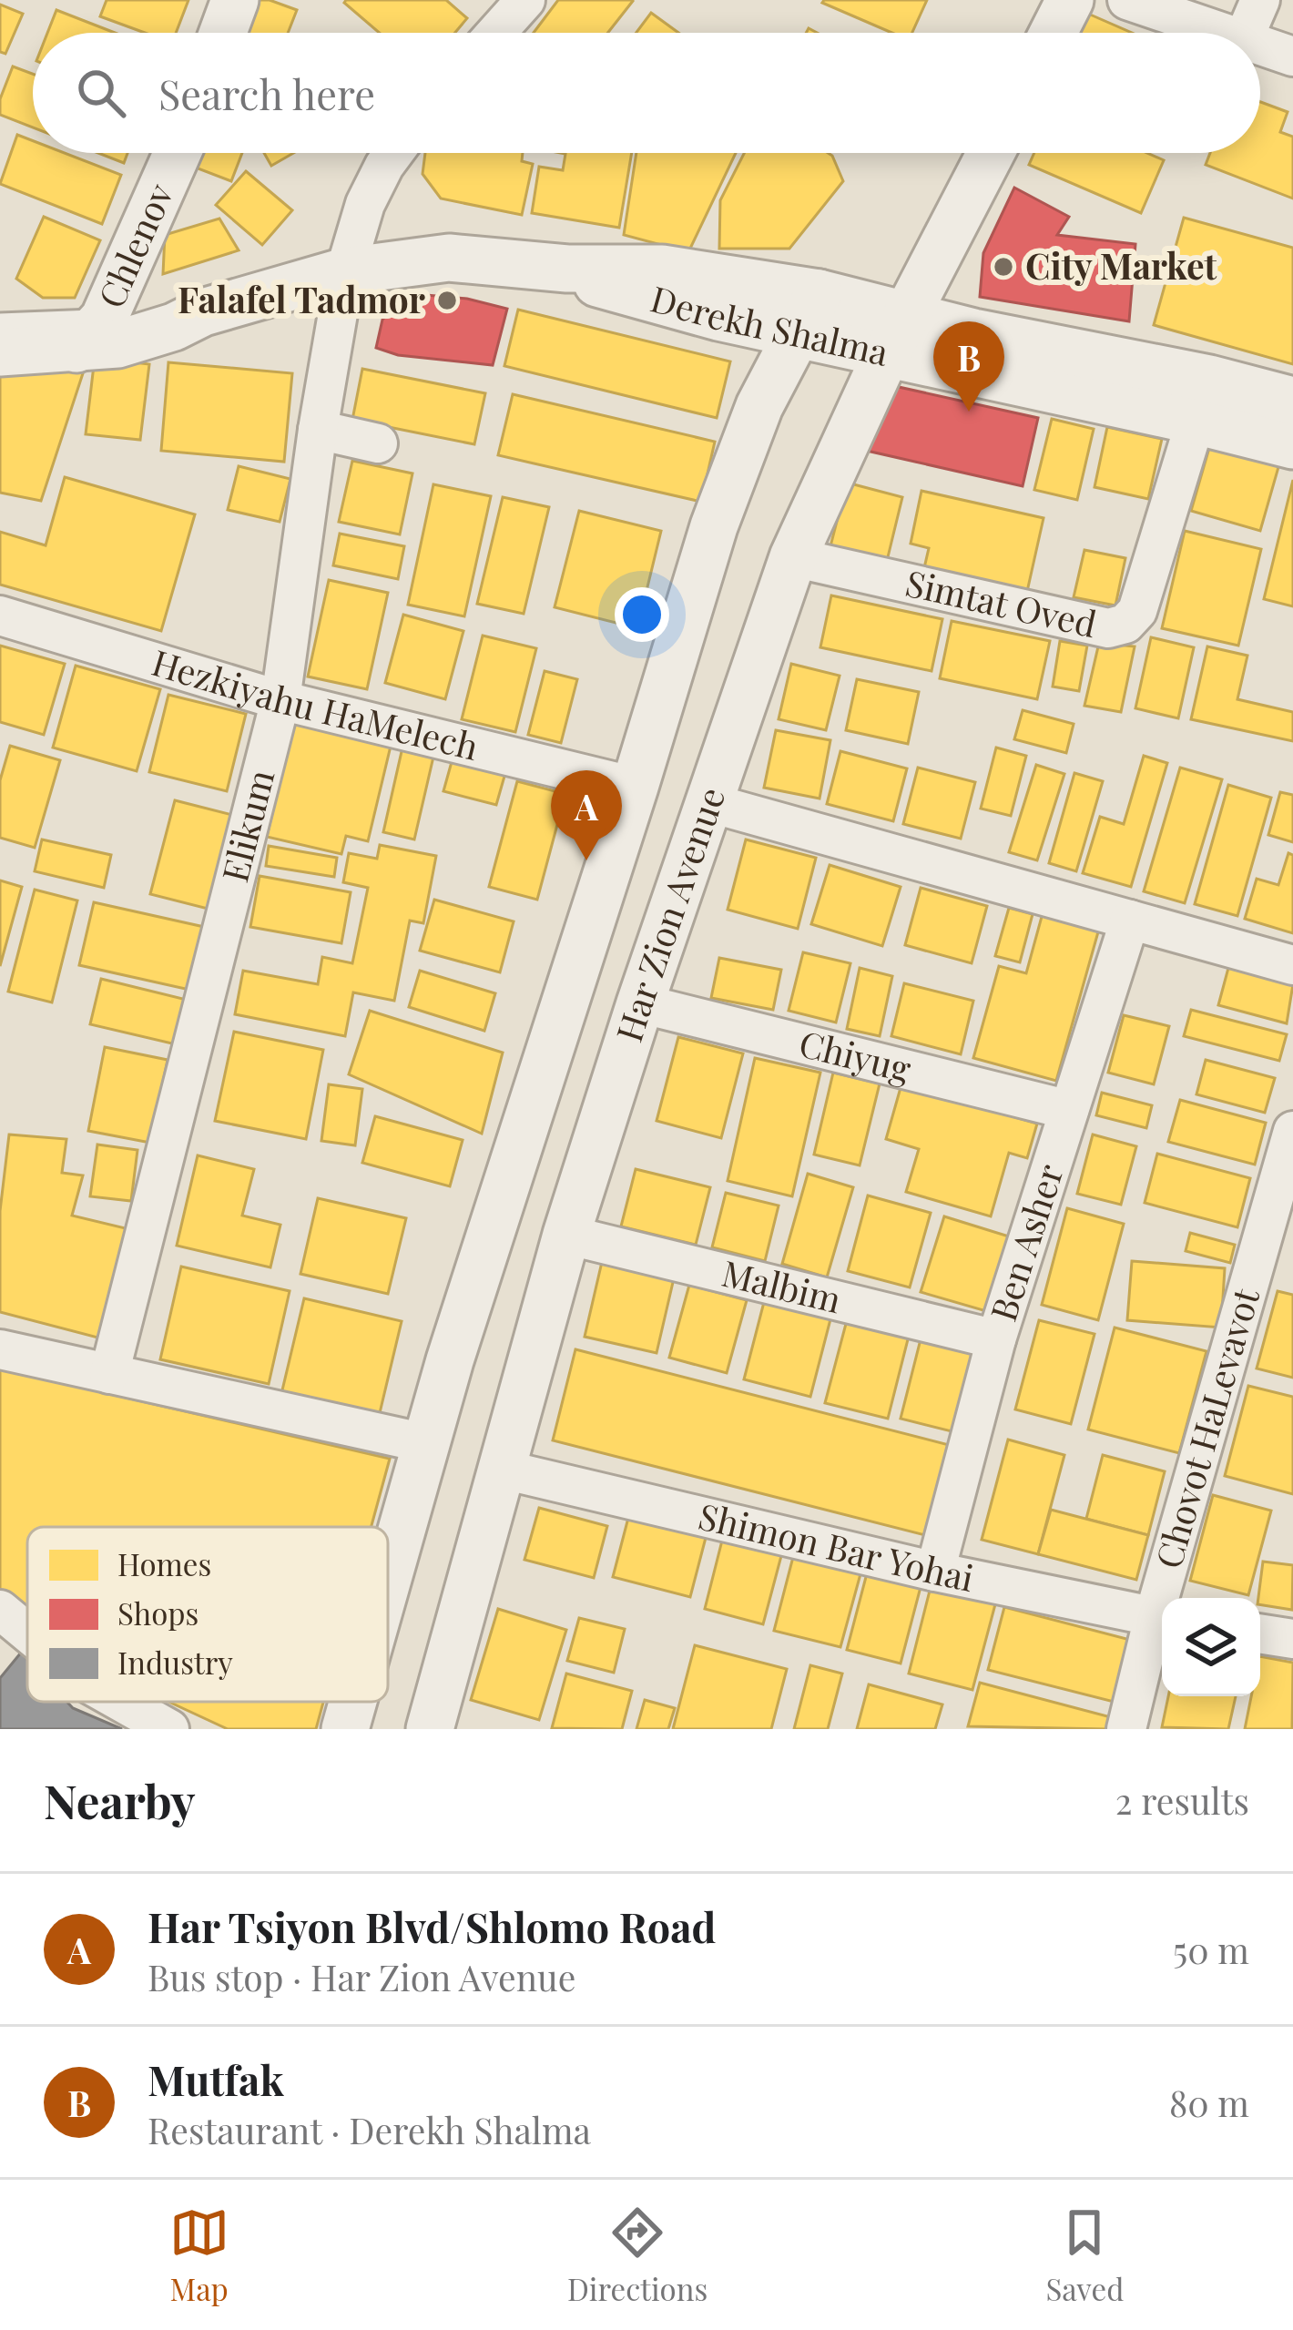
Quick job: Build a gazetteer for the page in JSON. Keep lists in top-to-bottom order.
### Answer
{
  "streets": {
    "street": [
      "Chlenov",
      "Derekh Shalma",
      "Simtat Oved",
      "Hezkiyahu HaMelech",
      "Elikum",
      "Har Zion Avenue",
      "Chiyug",
      "Ben Asher",
      "Malbim",
      "Chovot HaLevavot",
      "Shimon Bar Yohai"
    ]
  },
  "crossings": [
    ["Chlenov", "Derekh Shalma"],
    ["Derekh Shalma", "Simtat Oved"],
    ["Derekh Shalma", "Elikum"],
    ["Derekh Shalma", "Har Zion Avenue"],
    ["Simtat Oved", "Har Zion Avenue"],
    ["Hezkiyahu HaMelech", "Elikum"],
    ["Hezkiyahu HaMelech", "Har Zion Avenue"],
    ["Har Zion Avenue", "Chiyug"],
    ["Har Zion Avenue", "Malbim"],
    ["Har Zion Avenue", "Shimon Bar Yohai"],
    ["Chiyug", "Ben Asher"],
    ["Ben Asher", "Malbim"],
    ["Ben Asher", "Shimon Bar Yohai"],
    ["Chovot HaLevavot", "Shimon Bar Yohai"]
  ],
  "places": ["City Market", "Falafel Tadmor"],
  "legend": ["Homes", "Shops", "Industry"],
  "page": {
    "search": "Search here",
    "pins": ["B", "A"],
    "heading": ["Nearby", "2 results"],
    "list": [
      {
        "mark": "A",
        "name": "Har Tsiyon Blvd/Shlomo Road",
        "note": "Bus stop · Har Zion Avenue",
        "value": "50 m"
      },
      {
        "mark": "B",
        "name": "Mutfak",
        "note": "Restaurant · Derekh Shalma",
        "value": "80 m"
      }
    ],
    "nav": ["Map", "Directions", "Saved"]
  }
}
